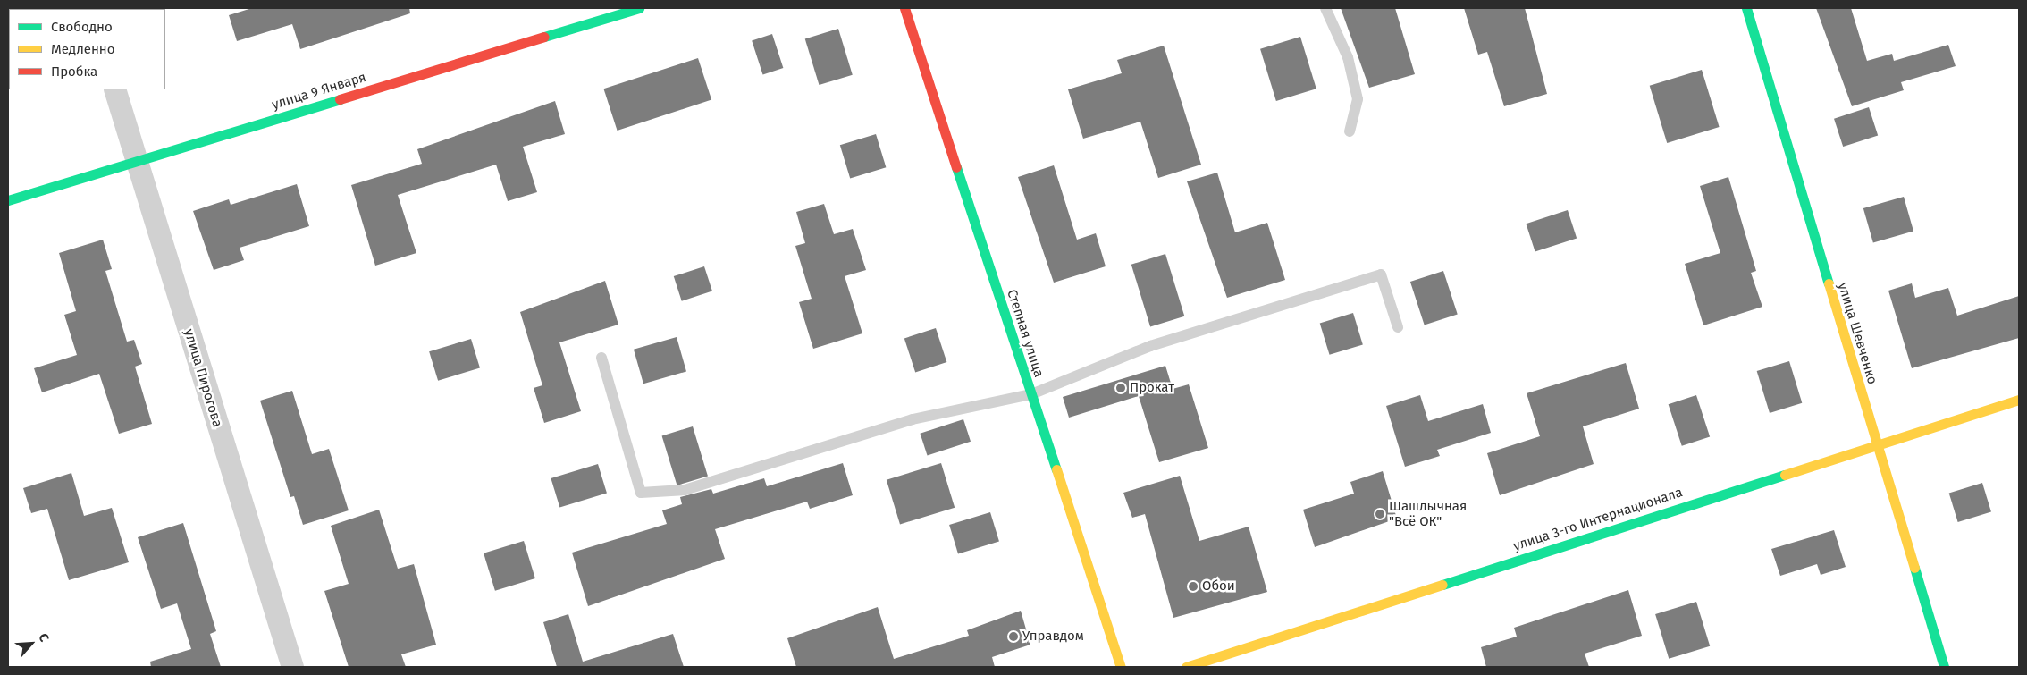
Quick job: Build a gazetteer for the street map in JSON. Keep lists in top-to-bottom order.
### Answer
{
  "streets": {
    "street": [
      "улица 9 Января",
      "Степная улица",
      "улица Шевченко",
      "улица Пирогова",
      "улица 3-го Интернационала"
    ]
  },
  "crossings": [
    ["улица 9 Января", "улица Пирогова"],
    ["улица Шевченко", "улица 3-го Интернационала"]
  ],
  "places": [
    "Прокат",
    "Шашлычная \"Всё ОК\"",
    "Обои",
    "Управдом"
  ],
  "legend": ["Свободно", "Медленно", "Пробка"],
  "north": "top right"
}
